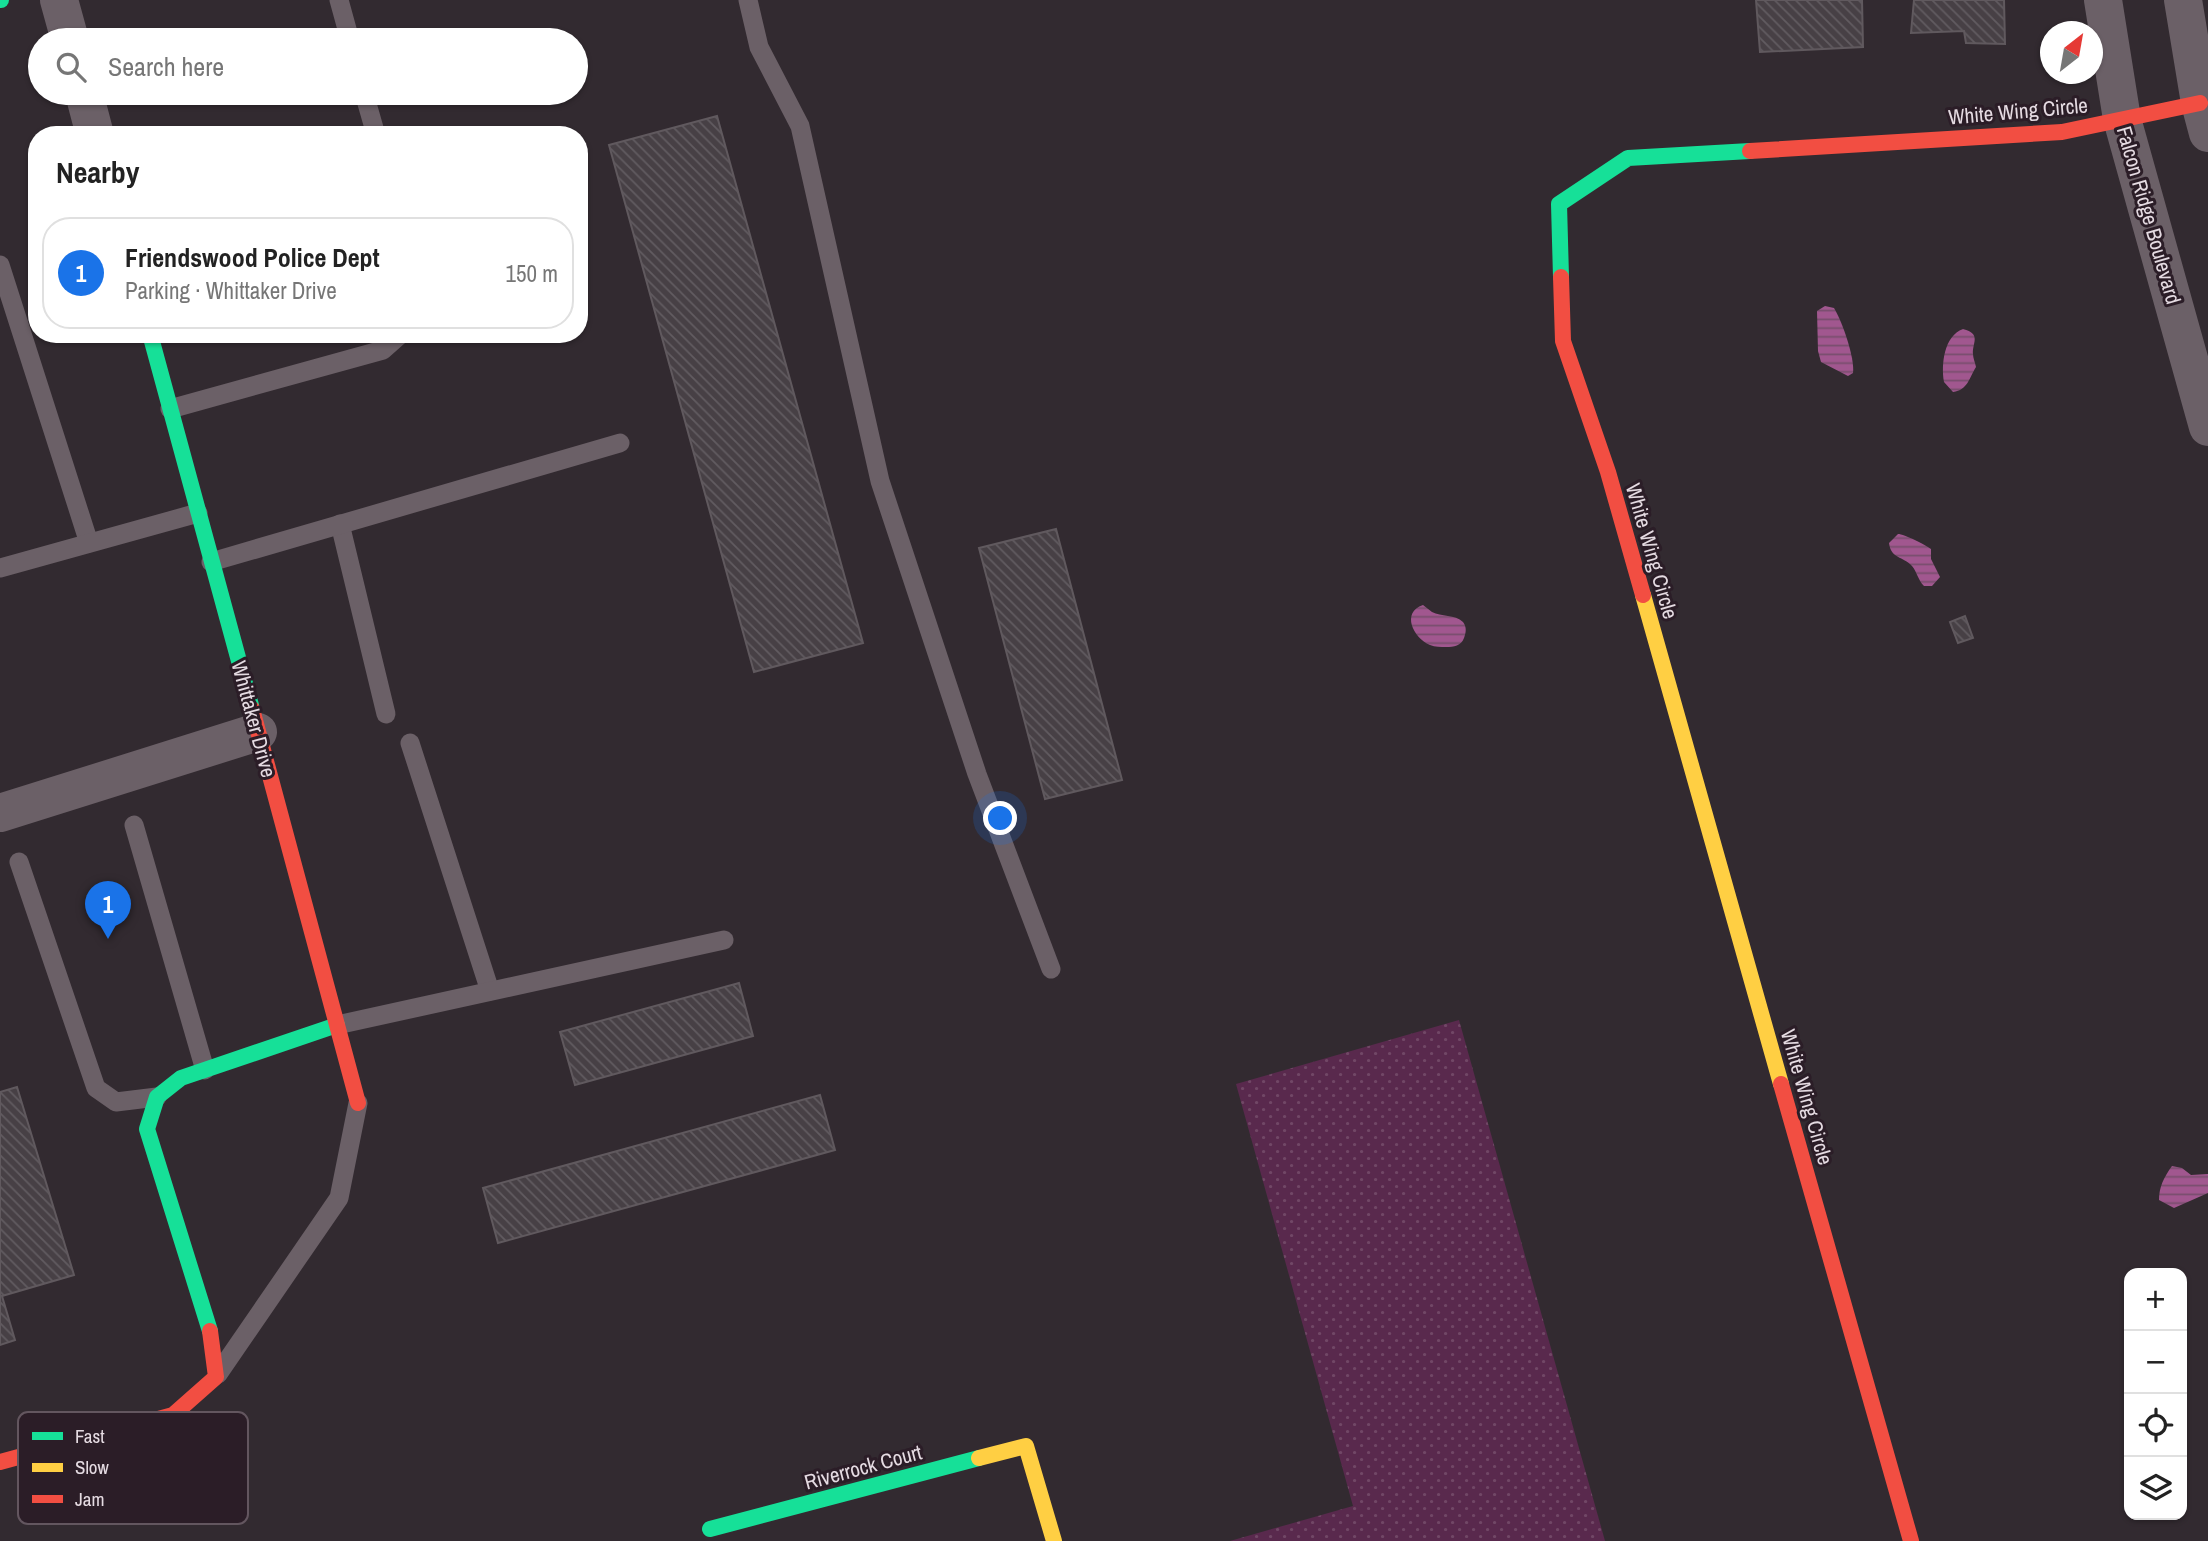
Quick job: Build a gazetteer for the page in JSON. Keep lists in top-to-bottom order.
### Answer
{
  "streets": {
    "street": [
      "White Wing Circle",
      "Falcon Ridge Boulevard",
      "Whittaker Drive",
      "Riverrock Court"
    ]
  },
  "crossings": [
    ["White Wing Circle", "Falcon Ridge Boulevard"]
  ],
  "legend": ["Fast", "Slow", "Jam"],
  "north": "top right",
  "page": {
    "search": "Search here",
    "heading": "Nearby",
    "list": [
      {
        "mark": "1",
        "name": "Friendswood Police Dept",
        "note": "Parking · Whittaker Drive",
        "value": "150 m"
      }
    ],
    "pins": "1",
    "map_buttons": ["+", "−"]
  }
}
